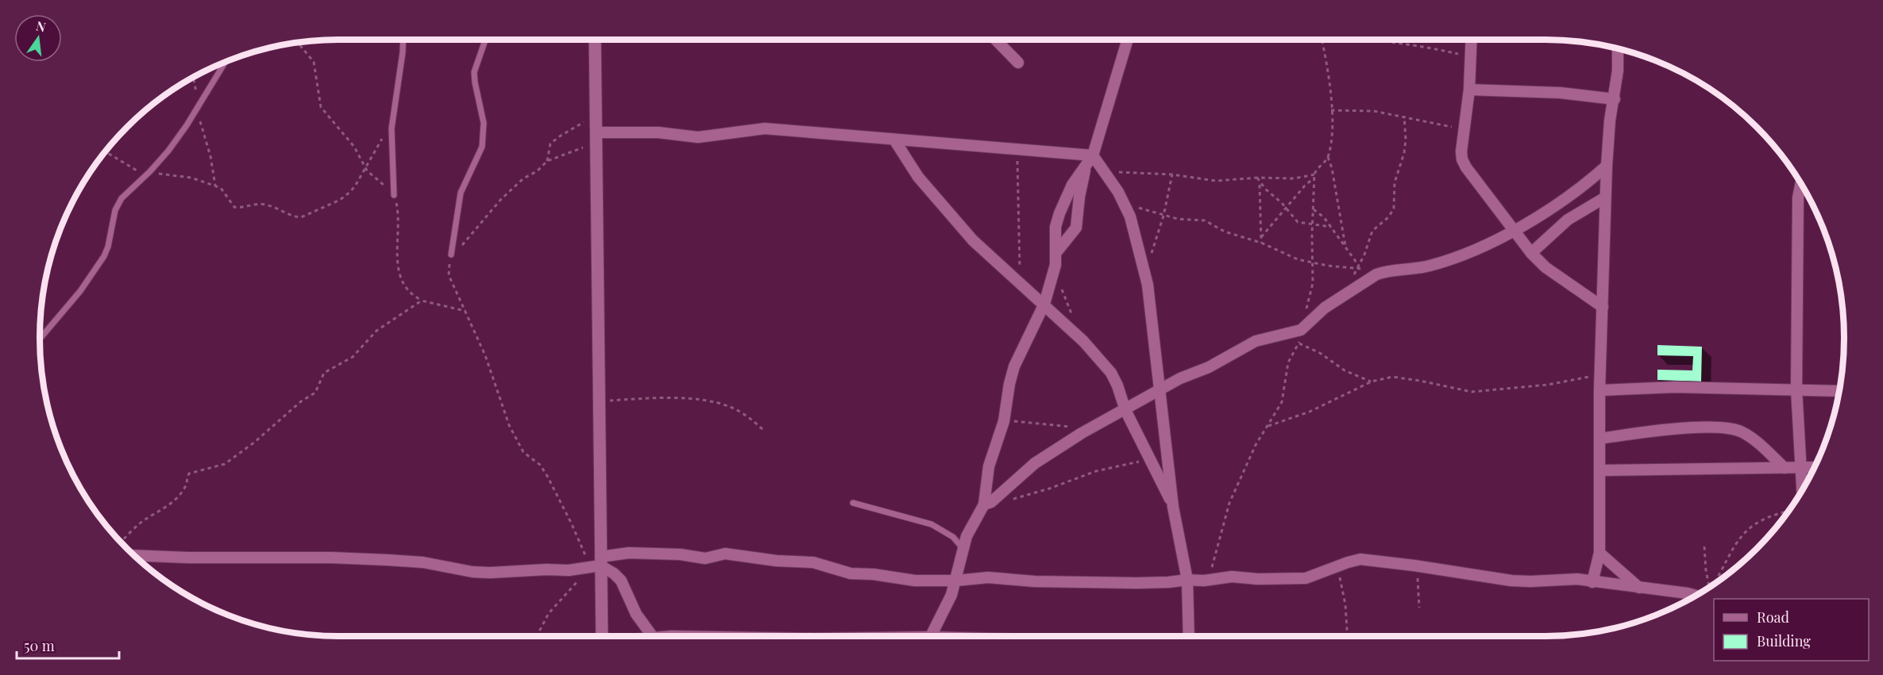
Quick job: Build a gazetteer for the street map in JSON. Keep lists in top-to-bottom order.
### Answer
{
  "legend": ["Road", "Building"],
  "scale_bar": "50 m",
  "north": "top"
}
